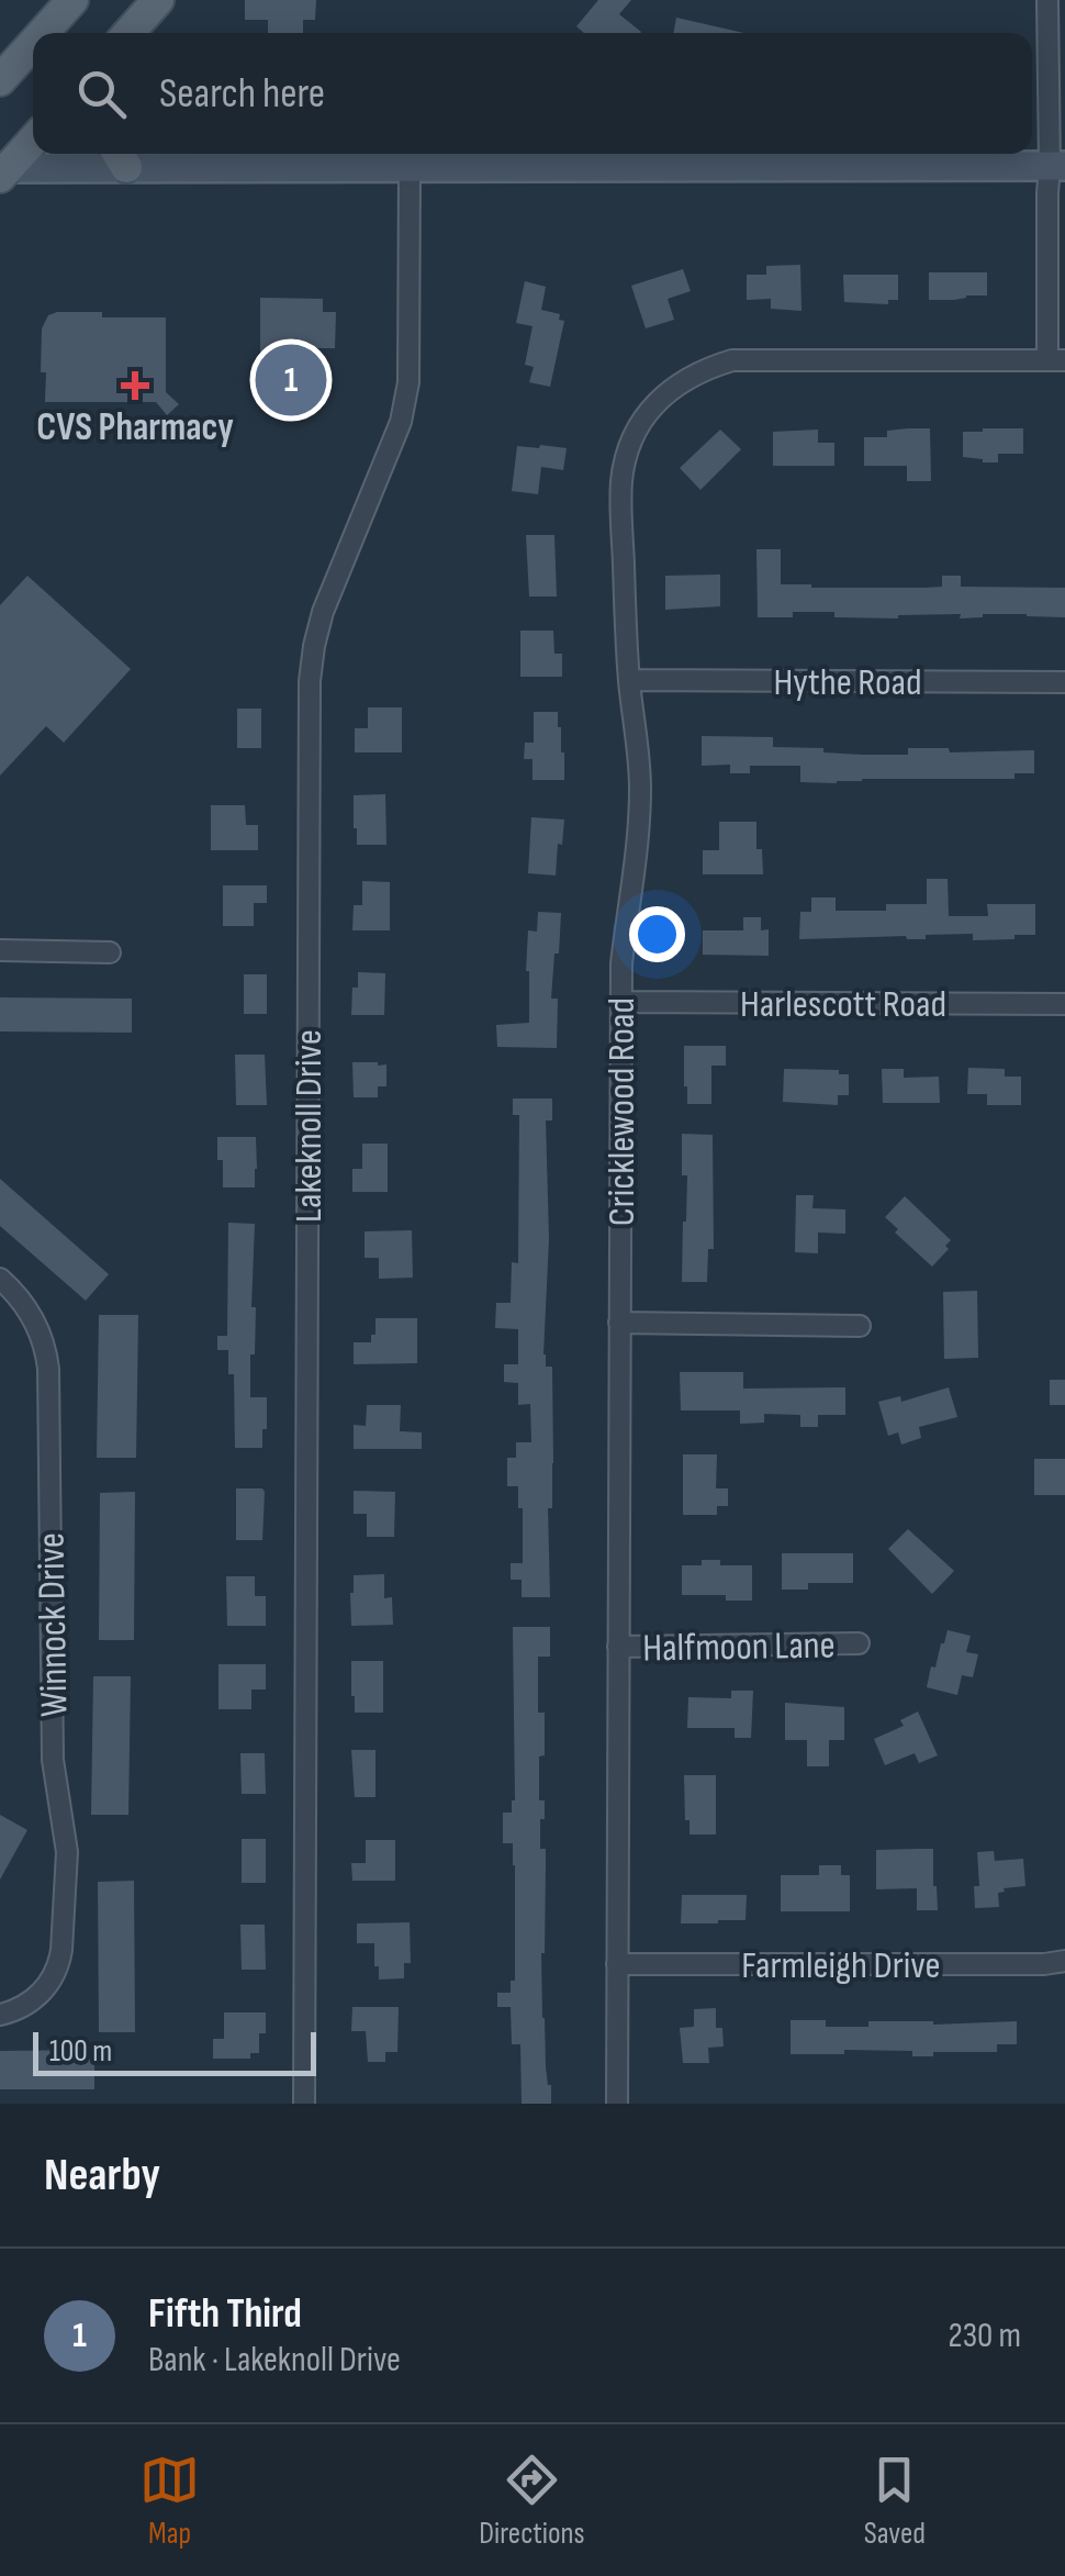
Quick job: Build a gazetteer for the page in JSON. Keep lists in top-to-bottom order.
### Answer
{
  "streets": {
    "street": [
      "Hythe Road",
      "Harlescott Road",
      "Cricklewood Road",
      "Lakeknoll Drive",
      "Winnock Drive",
      "Halfmoon Lane",
      "Farmleigh Drive"
    ]
  },
  "crossings": [
    ["Hythe Road", "Cricklewood Road"],
    ["Harlescott Road", "Cricklewood Road"],
    ["Cricklewood Road", "Halfmoon Lane"],
    ["Cricklewood Road", "Farmleigh Drive"]
  ],
  "places": {
    "health": ["CVS Pharmacy"]
  },
  "scale_bar": "100 m",
  "page": {
    "search": "Search here",
    "pins": "1",
    "scale": "100 m",
    "heading": "Nearby",
    "list": [
      {
        "mark": "1",
        "name": "Fifth Third",
        "note": "Bank · Lakeknoll Drive",
        "value": "230 m"
      }
    ],
    "nav": ["Map", "Directions", "Saved"]
  }
}
